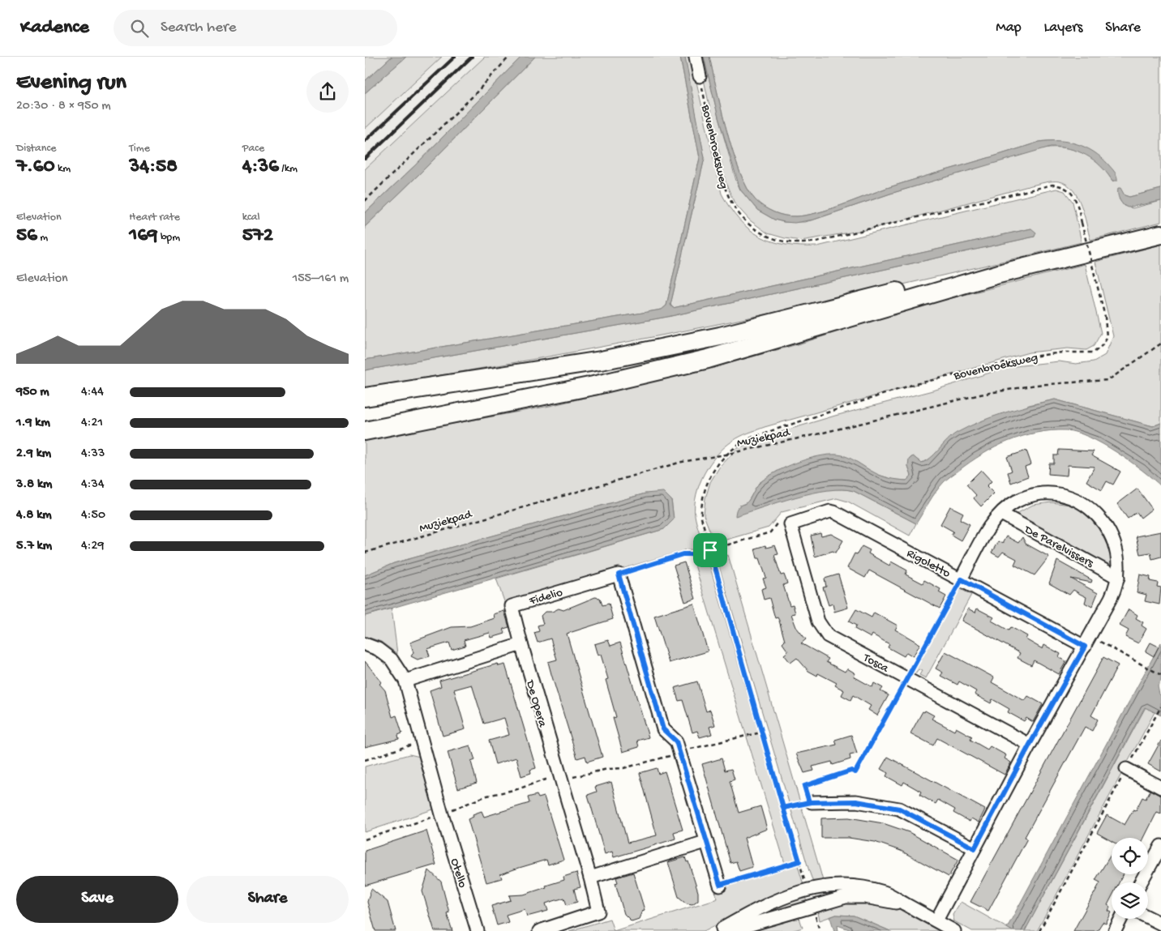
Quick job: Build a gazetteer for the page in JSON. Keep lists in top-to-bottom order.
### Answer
{
  "streets": {
    "street": [
      "De Parelvissers",
      "Rigoletto",
      "Fidelio",
      "Tosca",
      "De Opera",
      "Otello"
    ],
    "path": ["Bovenbroeksweg", "Muziekpad"]
  },
  "crossings": [
    ["Bovenbroeksweg", "Muziekpad"],
    ["Rigoletto", "Tosca"],
    ["Fidelio", "De Opera"]
  ],
  "page": {
    "header": "Kadence",
    "search": "Search here",
    "nav": ["Map", "Layers", "Share"],
    "heading": ["Evening run", "20:30 · 8 × 950 m"],
    "stats": [
      ["Distance", "7.60 km"],
      ["Time", "34:58"],
      ["Pace", "4:36 /km"],
      ["Elevation", "56 m"],
      ["Heart rate", "169 bpm"],
      ["kcal", "572"]
    ],
    "chart": ["Elevation", "155–161 m"],
    "list": [
      {
        "name": "950 m",
        "note": "4:44"
      },
      {
        "name": "1.9 km",
        "note": "4:21"
      },
      {
        "name": "2.9 km",
        "note": "4:33"
      },
      {
        "name": "3.8 km",
        "note": "4:34"
      },
      {
        "name": "4.8 km",
        "note": "4:50"
      },
      {
        "name": "5.7 km",
        "note": "4:29"
      }
    ],
    "buttons": ["Save", "Share"]
  }
}
